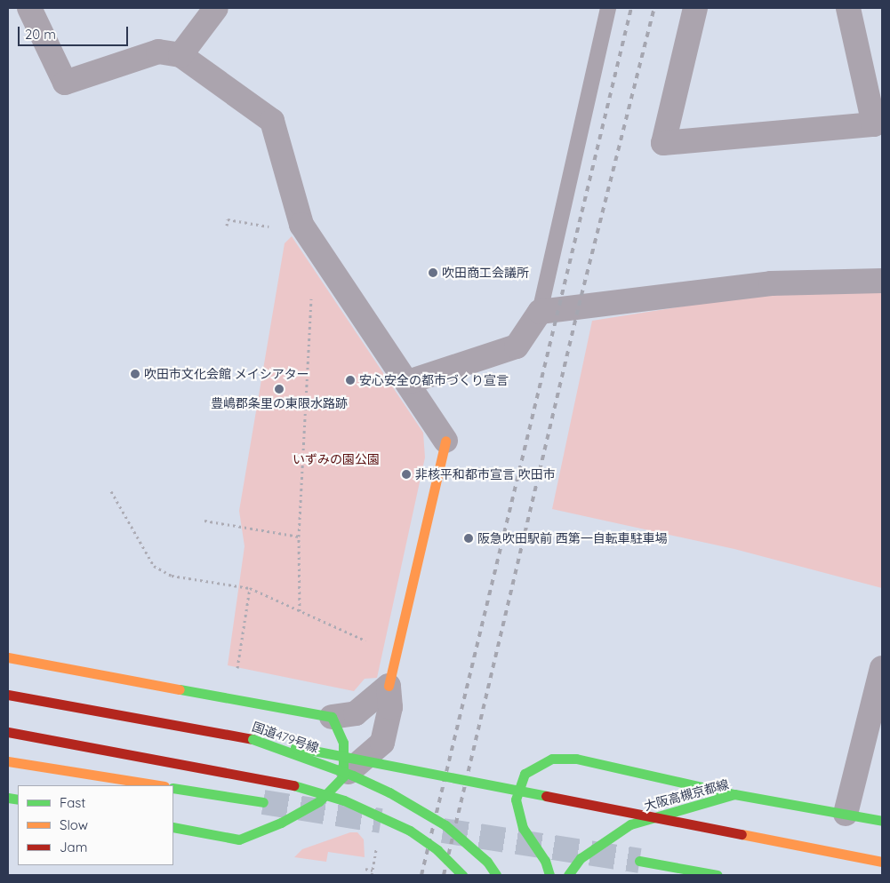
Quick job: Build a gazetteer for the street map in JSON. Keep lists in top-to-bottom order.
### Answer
{
  "streets": {
    "main road": ["国道479号線", "大阪高槻京都線"]
  },
  "parks": ["いずみの園公園"],
  "places": [
    "吹田商工会議所",
    "吹田市文化会館 メイシアター",
    "安心安全の都市づくり宣言",
    "豊嶋郡条里の東限水路跡",
    "非核平和都市宣言 吹田市",
    "阪急吹田駅前 西第一自転車駐車場"
  ],
  "legend": ["Fast", "Slow", "Jam"],
  "scale_bar": "20 m"
}
